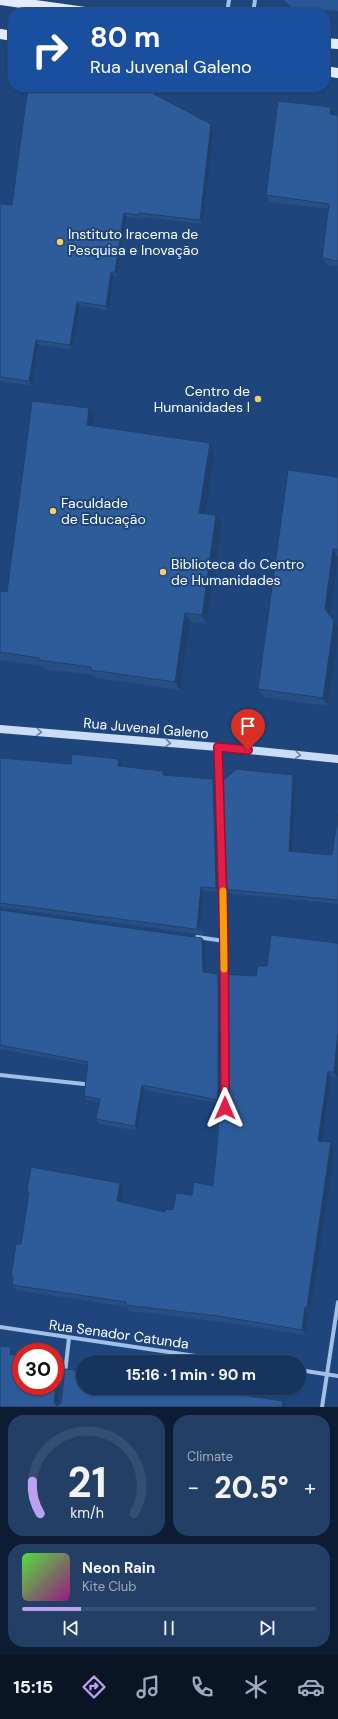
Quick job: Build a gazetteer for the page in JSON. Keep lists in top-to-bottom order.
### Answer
{
  "streets": {
    "street": ["Rua Juvenal Galeno", "Rua Senador Catunda"]
  },
  "one_way": ["Rua Juvenal Galeno"],
  "places": [
    "Instituto Iracema de Pesquisa e Inovação",
    "Centro de Humanidades I",
    "Faculdade de Educação",
    "Biblioteca do Centro de Humanidades"
  ],
  "page": {
    "turn": ["80 m", "Rua Juvenal Galeno"],
    "limit": "30",
    "trip": "15:16 · 1 min · 90 m",
    "tile": "Climate",
    "heat": ["−", "20.5°", "+"],
    "song": ["Neon Rain", "Kite Club"],
    "tabs": "15:15",
    "gauge": ["21", "km/h"]
  }
}
